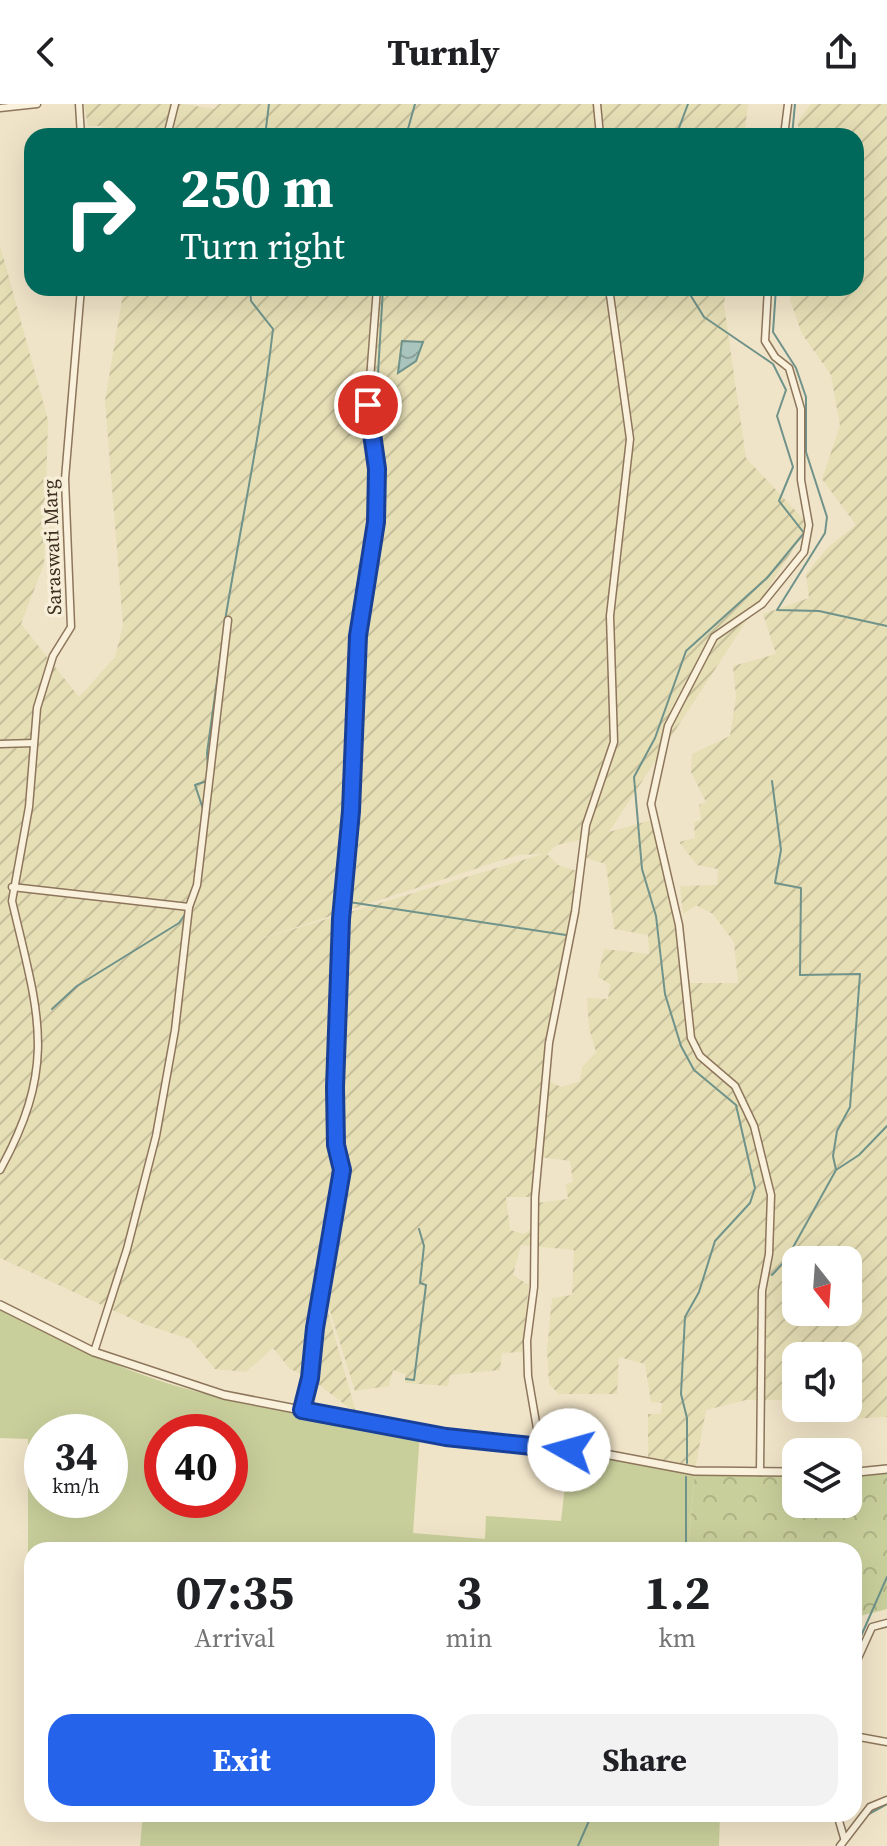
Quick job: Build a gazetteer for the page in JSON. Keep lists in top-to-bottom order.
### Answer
{
  "streets": {
    "street": ["Saraswati Marg"]
  },
  "north": "bottom",
  "page": {
    "header": "Turnly",
    "turn": ["250 m", "Turn right"],
    "speed": "34 km/h",
    "limit": "40",
    "eta": [
      "07:35",
      "Arrival",
      "3",
      "min",
      "1.2",
      "km"
    ],
    "buttons": ["Exit", "Share"]
  }
}
